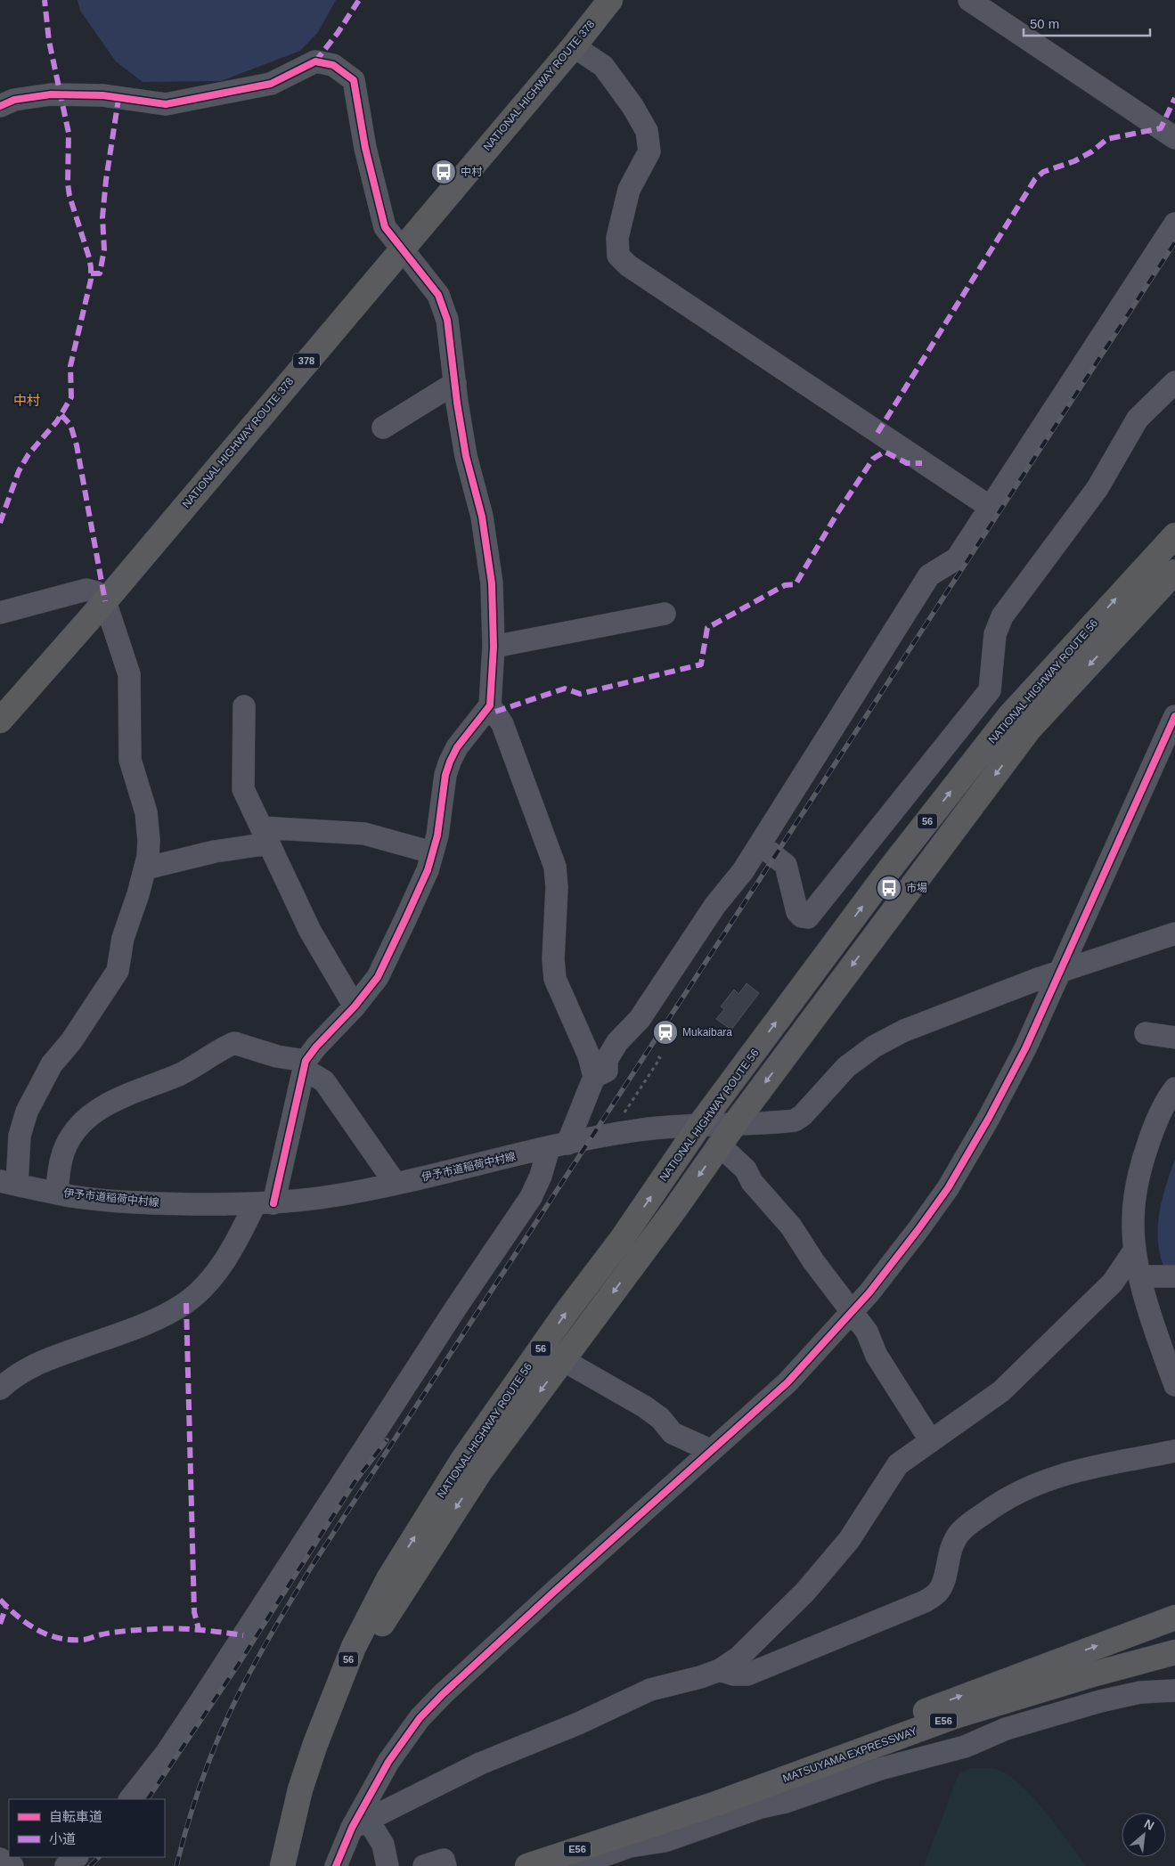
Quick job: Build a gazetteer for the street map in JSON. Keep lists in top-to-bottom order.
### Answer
{
  "streets": {
    "highway": [
      "NATIONAL HIGHWAY ROUTE 378",
      "378",
      "NATIONAL HIGHWAY ROUTE 56",
      "56",
      "E56",
      "MATSUYAMA EXPRESSWAY"
    ],
    "street": ["伊予市道稲荷中村線"]
  },
  "crossings": [
    ["NATIONAL HIGHWAY ROUTE 56", "伊予市道稲荷中村線"]
  ],
  "districts": ["中村"],
  "places": {
    "bus stop": ["中村", "市場"],
    "station": ["Mukaibara"]
  },
  "legend": ["自転車道", "小道"],
  "scale_bar": "50 m",
  "north": "top right"
}
